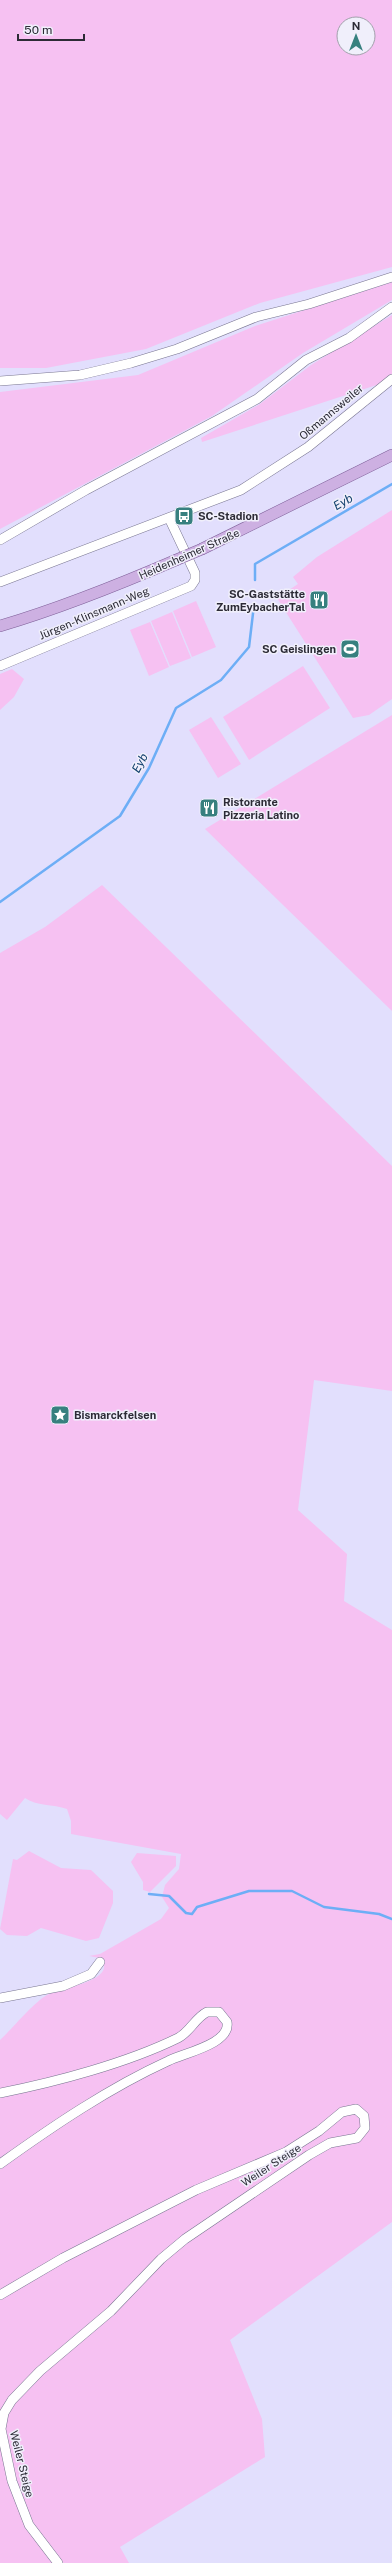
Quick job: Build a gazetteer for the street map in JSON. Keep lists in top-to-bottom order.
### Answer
{
  "streets": {
    "main road": ["Heidenheimer Straße"],
    "street": ["Oßmannsweiler", "Jürgen-Klinsmann-Weg", "Weiler Steige"]
  },
  "crossings": [
    ["Oßmannsweiler", "Jürgen-Klinsmann-Weg"]
  ],
  "water": ["Eyb"],
  "places": {
    "bus stop": ["SC-Stadion"],
    "restaurant": ["SC-Gaststätte ZumEybacherTal", "Ristorante Pizzeria Latino"],
    "sports": ["SC Geislingen"],
    "place": ["Bismarckfelsen"]
  },
  "scale_bar": "50 m",
  "north": "top"
}
